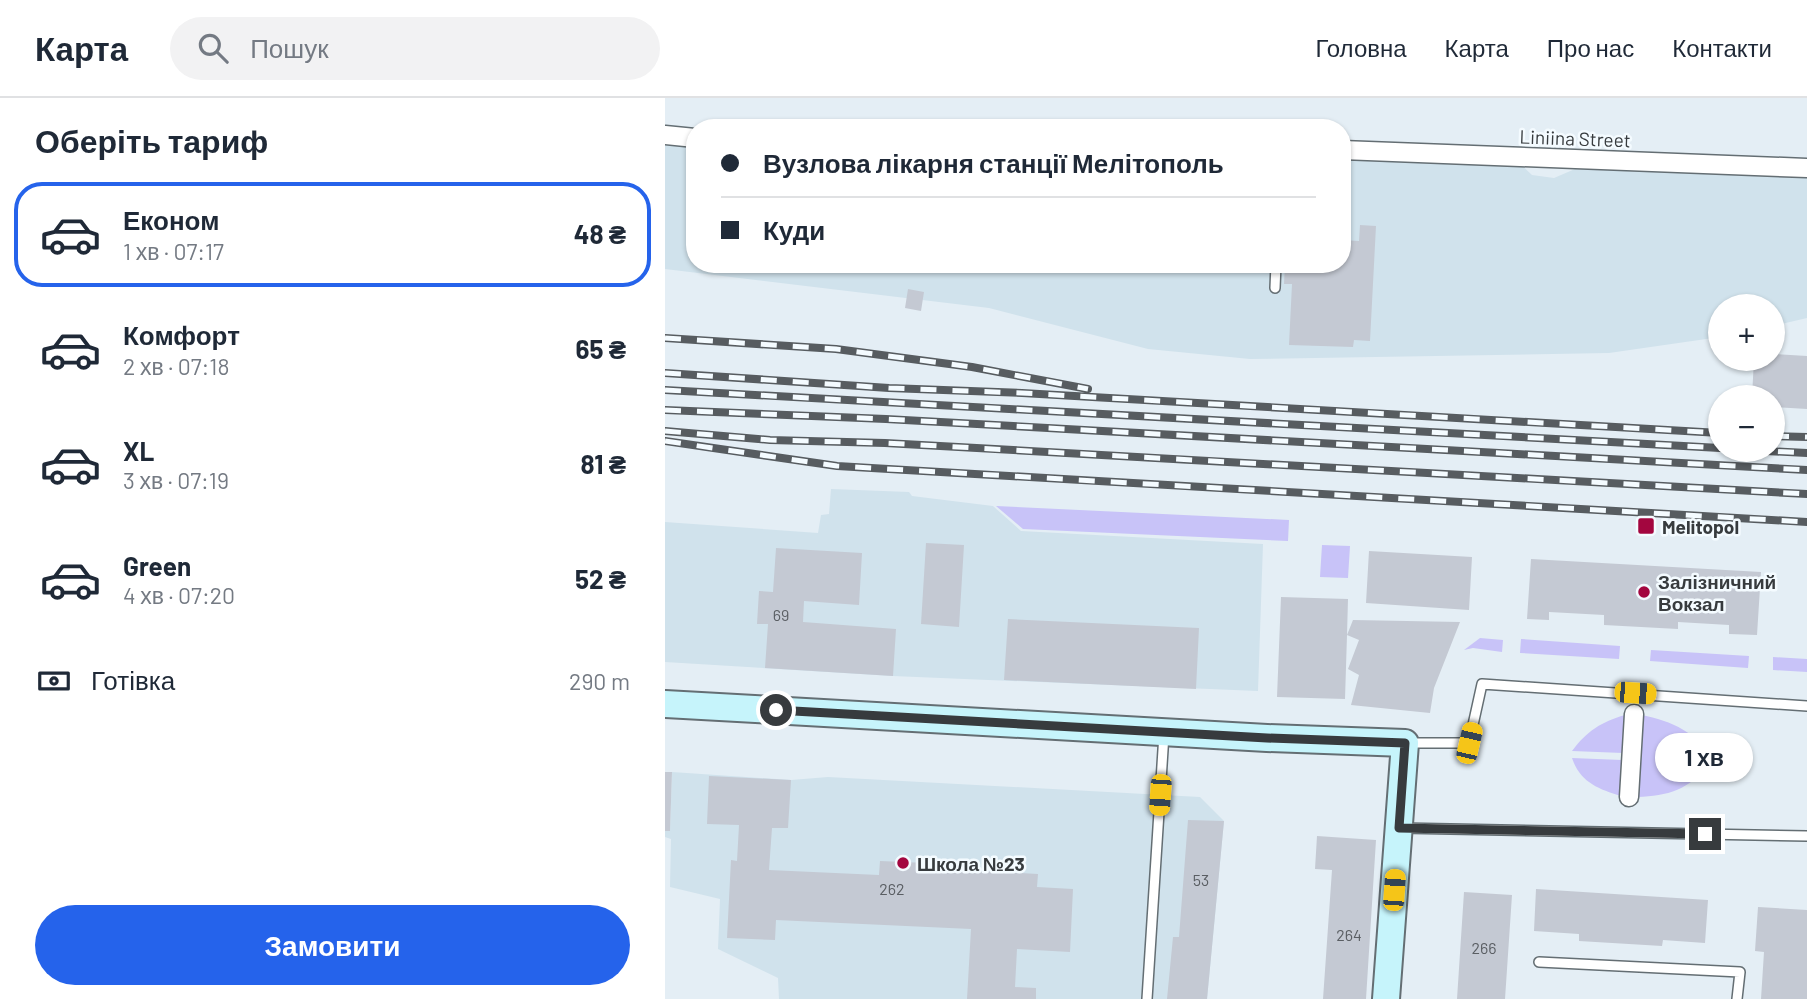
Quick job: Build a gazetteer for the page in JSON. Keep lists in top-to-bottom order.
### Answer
{
  "streets": {
    "street": ["Liniina Street"]
  },
  "places": {
    "transit": ["Melitopol"],
    "other": ["Залізничний Вокзал", "Школа №23"]
  },
  "house_numbers": [
    "69",
    "53",
    "262",
    "264",
    "266"
  ],
  "page": {
    "header": "Карта",
    "search": "Пошук",
    "nav": [
      "Головна",
      "Карта",
      "Про нас",
      "Контакти"
    ],
    "heading": "Оберіть тариф",
    "banner": ["Вузлова лікарня станції Мелітополь", "Куди"],
    "list": [
      {
        "name": "Економ",
        "note": "1 хв · 07:17",
        "value": "48 ₴"
      },
      {
        "name": "Комфорт",
        "note": "2 хв · 07:18",
        "value": "65 ₴"
      },
      {
        "name": "XL",
        "note": "3 хв · 07:19",
        "value": "81 ₴"
      },
      {
        "name": "Green",
        "note": "4 хв · 07:20",
        "value": "52 ₴"
      }
    ],
    "map_buttons": ["+", "−"],
    "pay": ["Готівка", "290 m"],
    "bubble": "1 хв",
    "buttons": "Замовити"
  }
}
